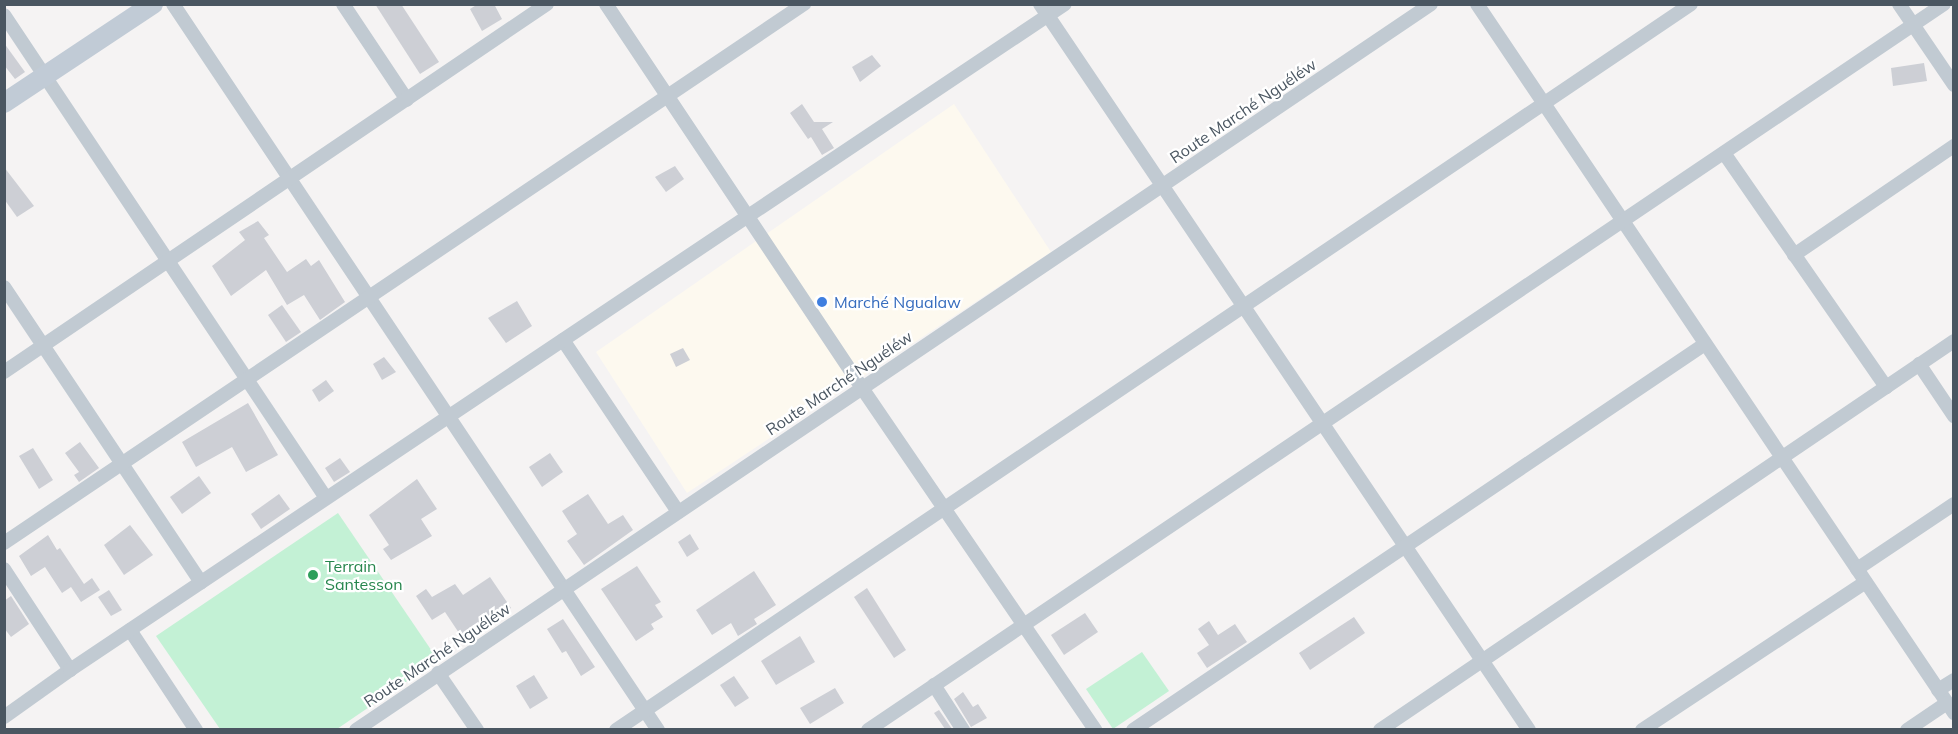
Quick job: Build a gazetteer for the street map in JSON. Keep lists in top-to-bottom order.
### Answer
{
  "streets": {
    "street": ["Route Marché Nguéléw"]
  },
  "places": ["Marché Ngualaw", "Terrain Santesson"]
}
